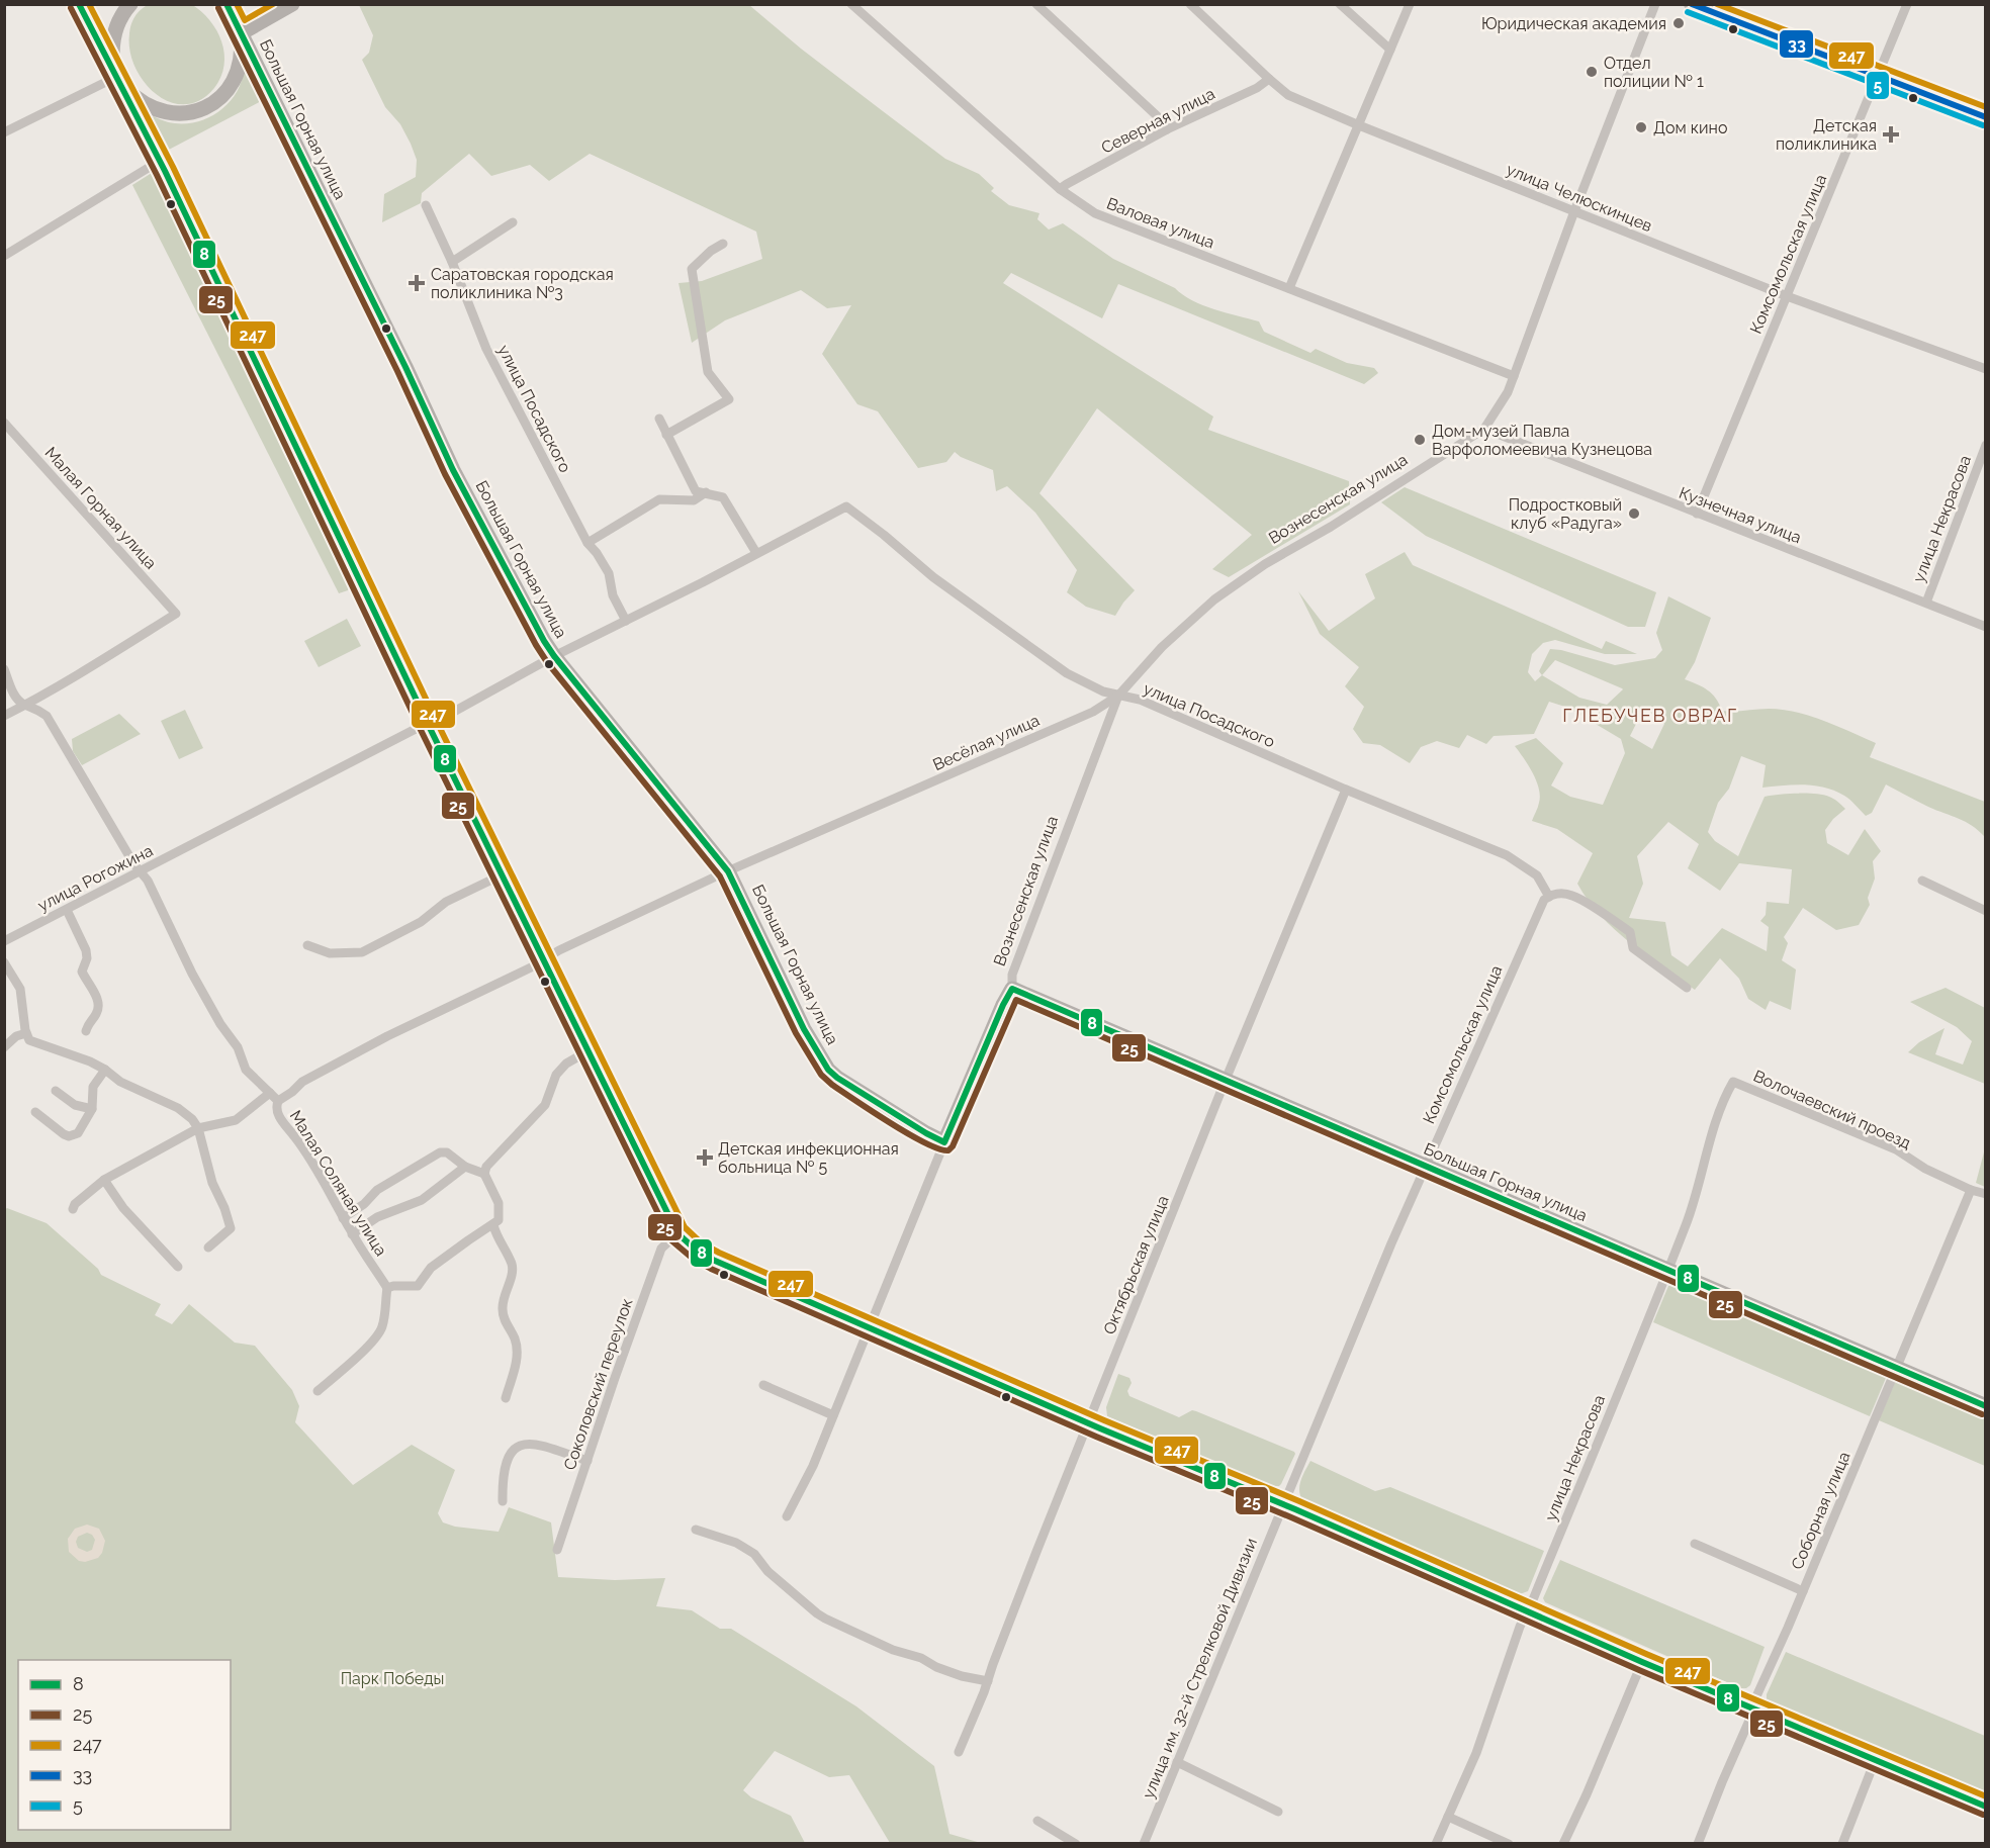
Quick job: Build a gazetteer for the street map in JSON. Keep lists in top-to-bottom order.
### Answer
{
  "streets": {
    "main road": ["Большая Горная улица", "Вознесенская улица"],
    "street": [
      "Северная улица",
      "улица Челюскинцев",
      "Валовая улица",
      "Комсомольская улица",
      "улица Посадского",
      "Малая Горная улица",
      "Кузнечная улица",
      "улица Некрасова",
      "Весёлая улица",
      "улица Рогожина",
      "Волочаевский проезд",
      "Малая Соляная улица",
      "Октябрьская улица",
      "Соколовский переулок",
      "Соборная улица",
      "улица им. 32-й Стрелковой Дивизии"
    ]
  },
  "crossings": [
    ["Большая Горная улица", "Комсомольская улица"],
    ["Большая Горная улица", "Вознесенская улица"],
    ["Большая Горная улица", "улица Некрасова"],
    ["Большая Горная улица", "Весёлая улица"],
    ["Большая Горная улица", "улица Рогожина"],
    ["Большая Горная улица", "Октябрьская улица"],
    ["Большая Горная улица", "Соборная улица"],
    ["Северная улица", "улица Челюскинцев"],
    ["Северная улица", "Валовая улица"],
    ["улица Челюскинцев", "Комсомольская улица"],
    ["Комсомольская улица", "улица Посадского"],
    ["Комсомольская улица", "Кузнечная улица"],
    ["Комсомольская улица", "улица им. 32-й Стрелковой Дивизии"],
    ["улица Посадского", "Вознесенская улица"],
    ["улица Посадского", "Весёлая улица"],
    ["улица Посадского", "улица Рогожина"],
    ["улица Посадского", "Октябрьская улица"],
    ["Вознесенская улица", "Кузнечная улица"],
    ["Вознесенская улица", "Весёлая улица"],
    ["Малая Горная улица", "Малая Соляная улица"],
    ["Кузнечная улица", "улица Некрасова"],
    ["улица Некрасова", "Волочаевский проезд"],
    ["Весёлая улица", "Малая Соляная улица"],
    ["улица Рогожина", "Малая Соляная улица"],
    ["Волочаевский проезд", "Соборная улица"]
  ],
  "districts": ["ГЛЕБУЧЕВ ОВРАГ"],
  "parks": ["Парк Победы"],
  "places": {
    "other": [
      "Юридическая академия",
      "Отдел полиции № 1",
      "Дом кино",
      "Дом-музей Павла Варфоломеевича Кузнецова",
      "Подростковый клуб «Радуга»"
    ],
    "health": ["Детская поликлиника", "Саратовская городская поликлиника №3", "Детская инфекционная больница № 5"]
  },
  "lines": [
    "transit line 8",
    "transit line 247",
    "transit line 33",
    "transit line 25",
    "transit line 5"
  ],
  "legend": [
    "8",
    "25",
    "247",
    "33",
    "5"
  ]
}
